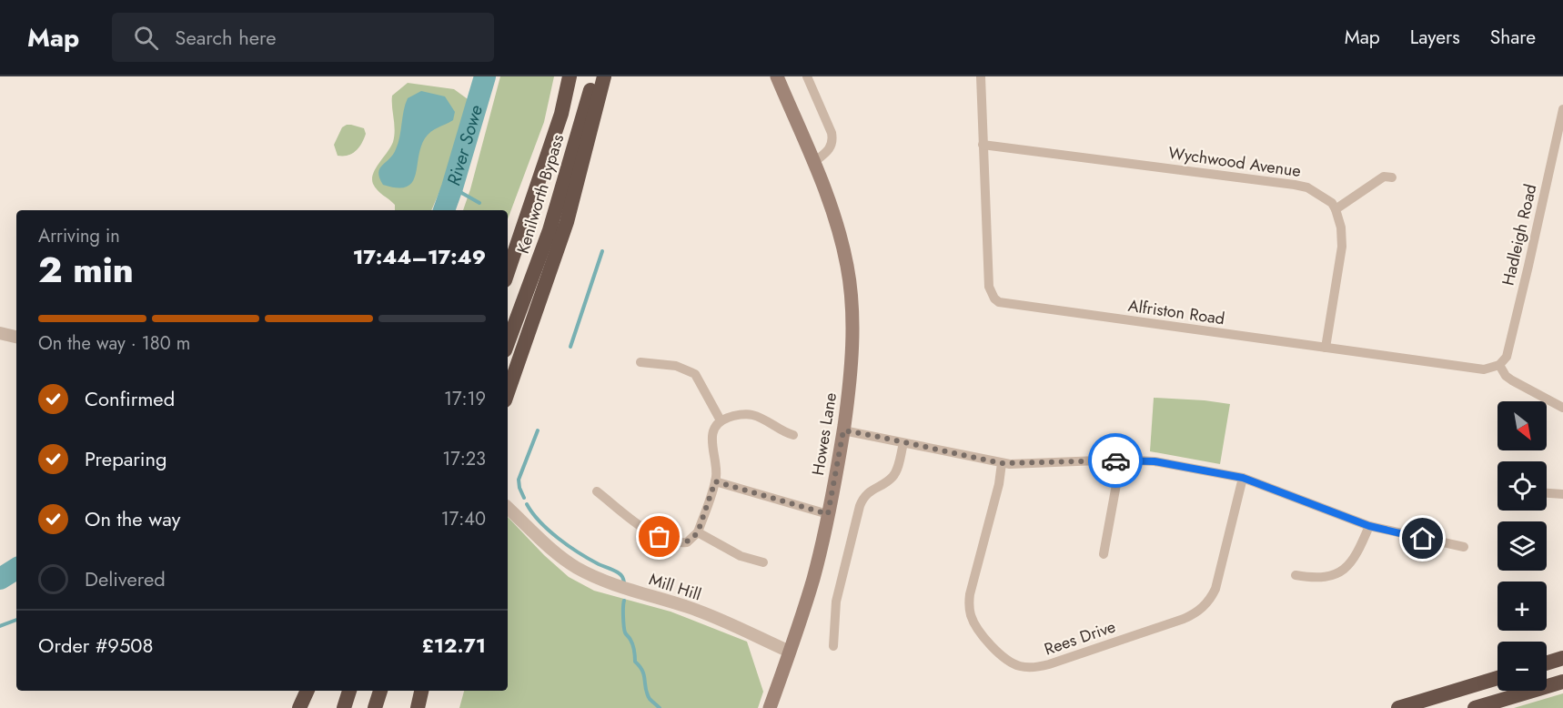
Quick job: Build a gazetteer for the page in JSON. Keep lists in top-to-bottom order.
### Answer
{
  "streets": {
    "highway": ["Kenilworth Bypass"],
    "main road": ["Howes Lane"],
    "street": [
      "Wychwood Avenue",
      "Hadleigh Road",
      "Alfriston Road",
      "Mill Hill",
      "Rees Drive"
    ]
  },
  "crossings": [
    ["Wychwood Avenue", "Alfriston Road"],
    ["Hadleigh Road", "Alfriston Road"],
    ["Howes Lane", "Mill Hill"]
  ],
  "water": ["River Sowe"],
  "north": "bottom right",
  "page": {
    "header": "Map",
    "search": "Search here",
    "nav": ["Map", "Layers", "Share"],
    "heading": ["2 min", "Arriving in", "17:44–17:49"],
    "panel": ["Order #9508", "£12.71"],
    "bar": "On the way · 180 m",
    "list": [
      ["Confirmed", "17:19"],
      ["Preparing", "17:23"],
      ["On the way", "17:40"],
      "Delivered"
    ],
    "map_buttons": ["+", "−"]
  }
}
